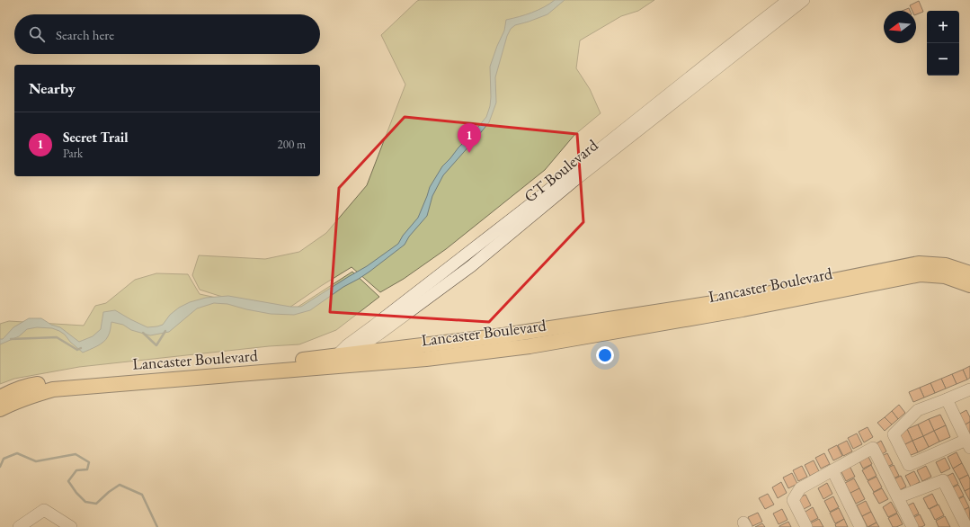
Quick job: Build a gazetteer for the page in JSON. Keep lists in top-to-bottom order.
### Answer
{
  "streets": {
    "main road": ["Lancaster Boulevard"],
    "street": ["GT Boulevard"]
  },
  "crossings": [
    ["GT Boulevard", "Lancaster Boulevard"]
  ],
  "north": "left",
  "page": {
    "map_buttons": ["+", "−"],
    "search": "Search here",
    "heading": "Nearby",
    "list": [
      {
        "mark": "1",
        "name": "Secret Trail",
        "note": "Park",
        "value": "200 m"
      }
    ],
    "pins": "1"
  }
}
